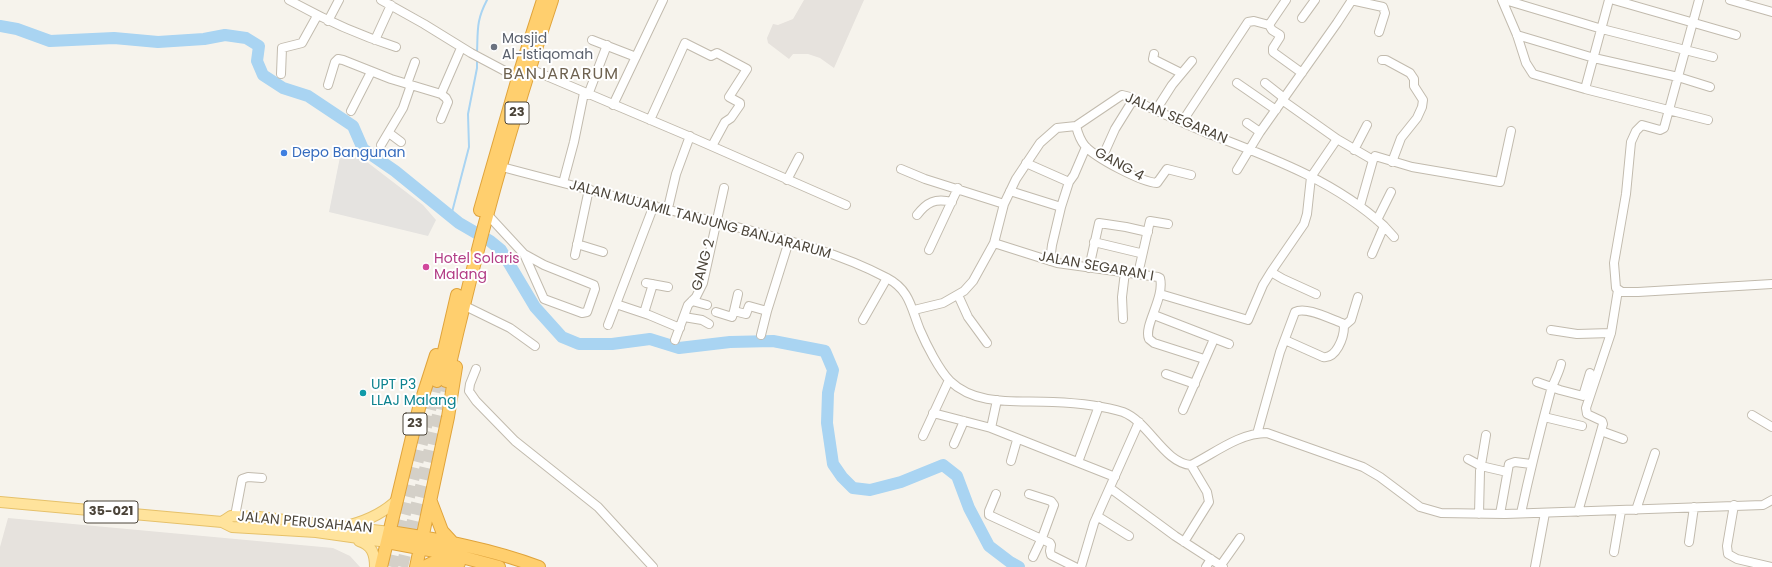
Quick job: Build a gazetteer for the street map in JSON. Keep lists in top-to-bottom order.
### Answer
{
  "streets": {
    "highway": ["23"],
    "main road": ["35-021", "JALAN PERUSAHAAN"],
    "street": [
      "JALAN SEGARAN",
      "GANG 4",
      "JALAN MUJAMIL TANJUNG BANJARARUM",
      "GANG 2",
      "JALAN SEGARAN I"
    ]
  },
  "crossings": [
    ["23", "JALAN MUJAMIL TANJUNG BANJARARUM"],
    ["23", "35-021"],
    ["23", "JALAN PERUSAHAAN"],
    ["JALAN SEGARAN", "GANG 4"],
    ["JALAN SEGARAN", "JALAN MUJAMIL TANJUNG BANJARARUM"],
    ["JALAN SEGARAN", "JALAN SEGARAN I"],
    ["JALAN MUJAMIL TANJUNG BANJARARUM", "GANG 2"],
    ["35-021", "JALAN PERUSAHAAN"]
  ],
  "districts": ["BANJARARUM"],
  "places": [
    "Masjid Al-Istiqomah",
    "Depo Bangunan",
    "Hotel Solaris Malang",
    "UPT P3 LLAJ Malang"
  ]
}
